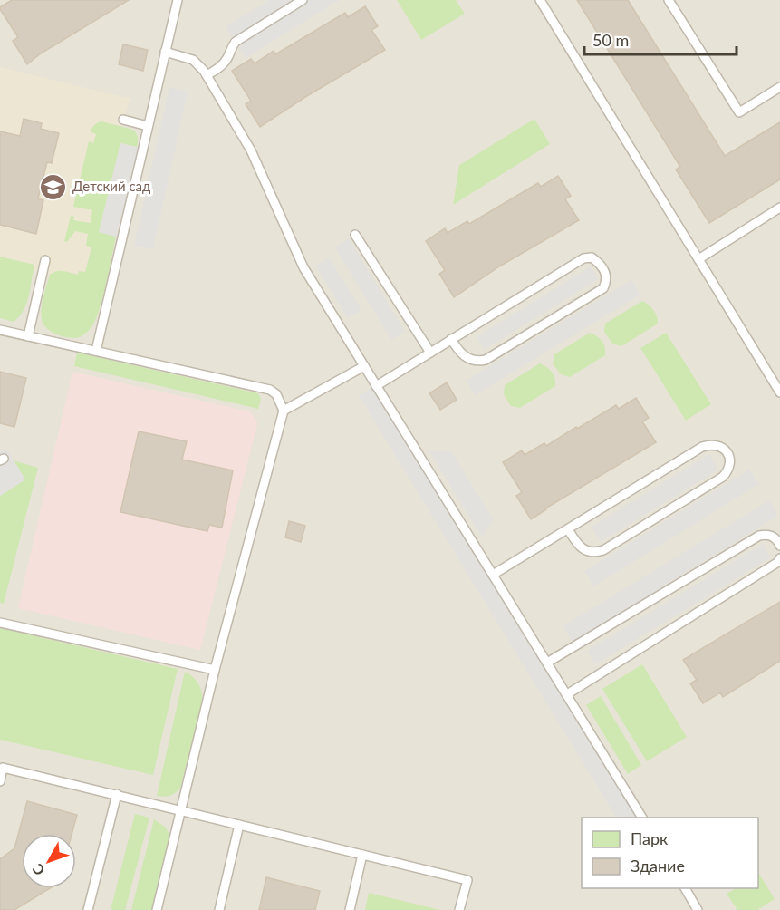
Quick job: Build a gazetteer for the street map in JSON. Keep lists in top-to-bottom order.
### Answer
{
  "places": {
    "school or university": ["Детский сад"]
  },
  "legend": ["Парк", "Здание"],
  "scale_bar": "50 m",
  "north": "bottom left"
}
